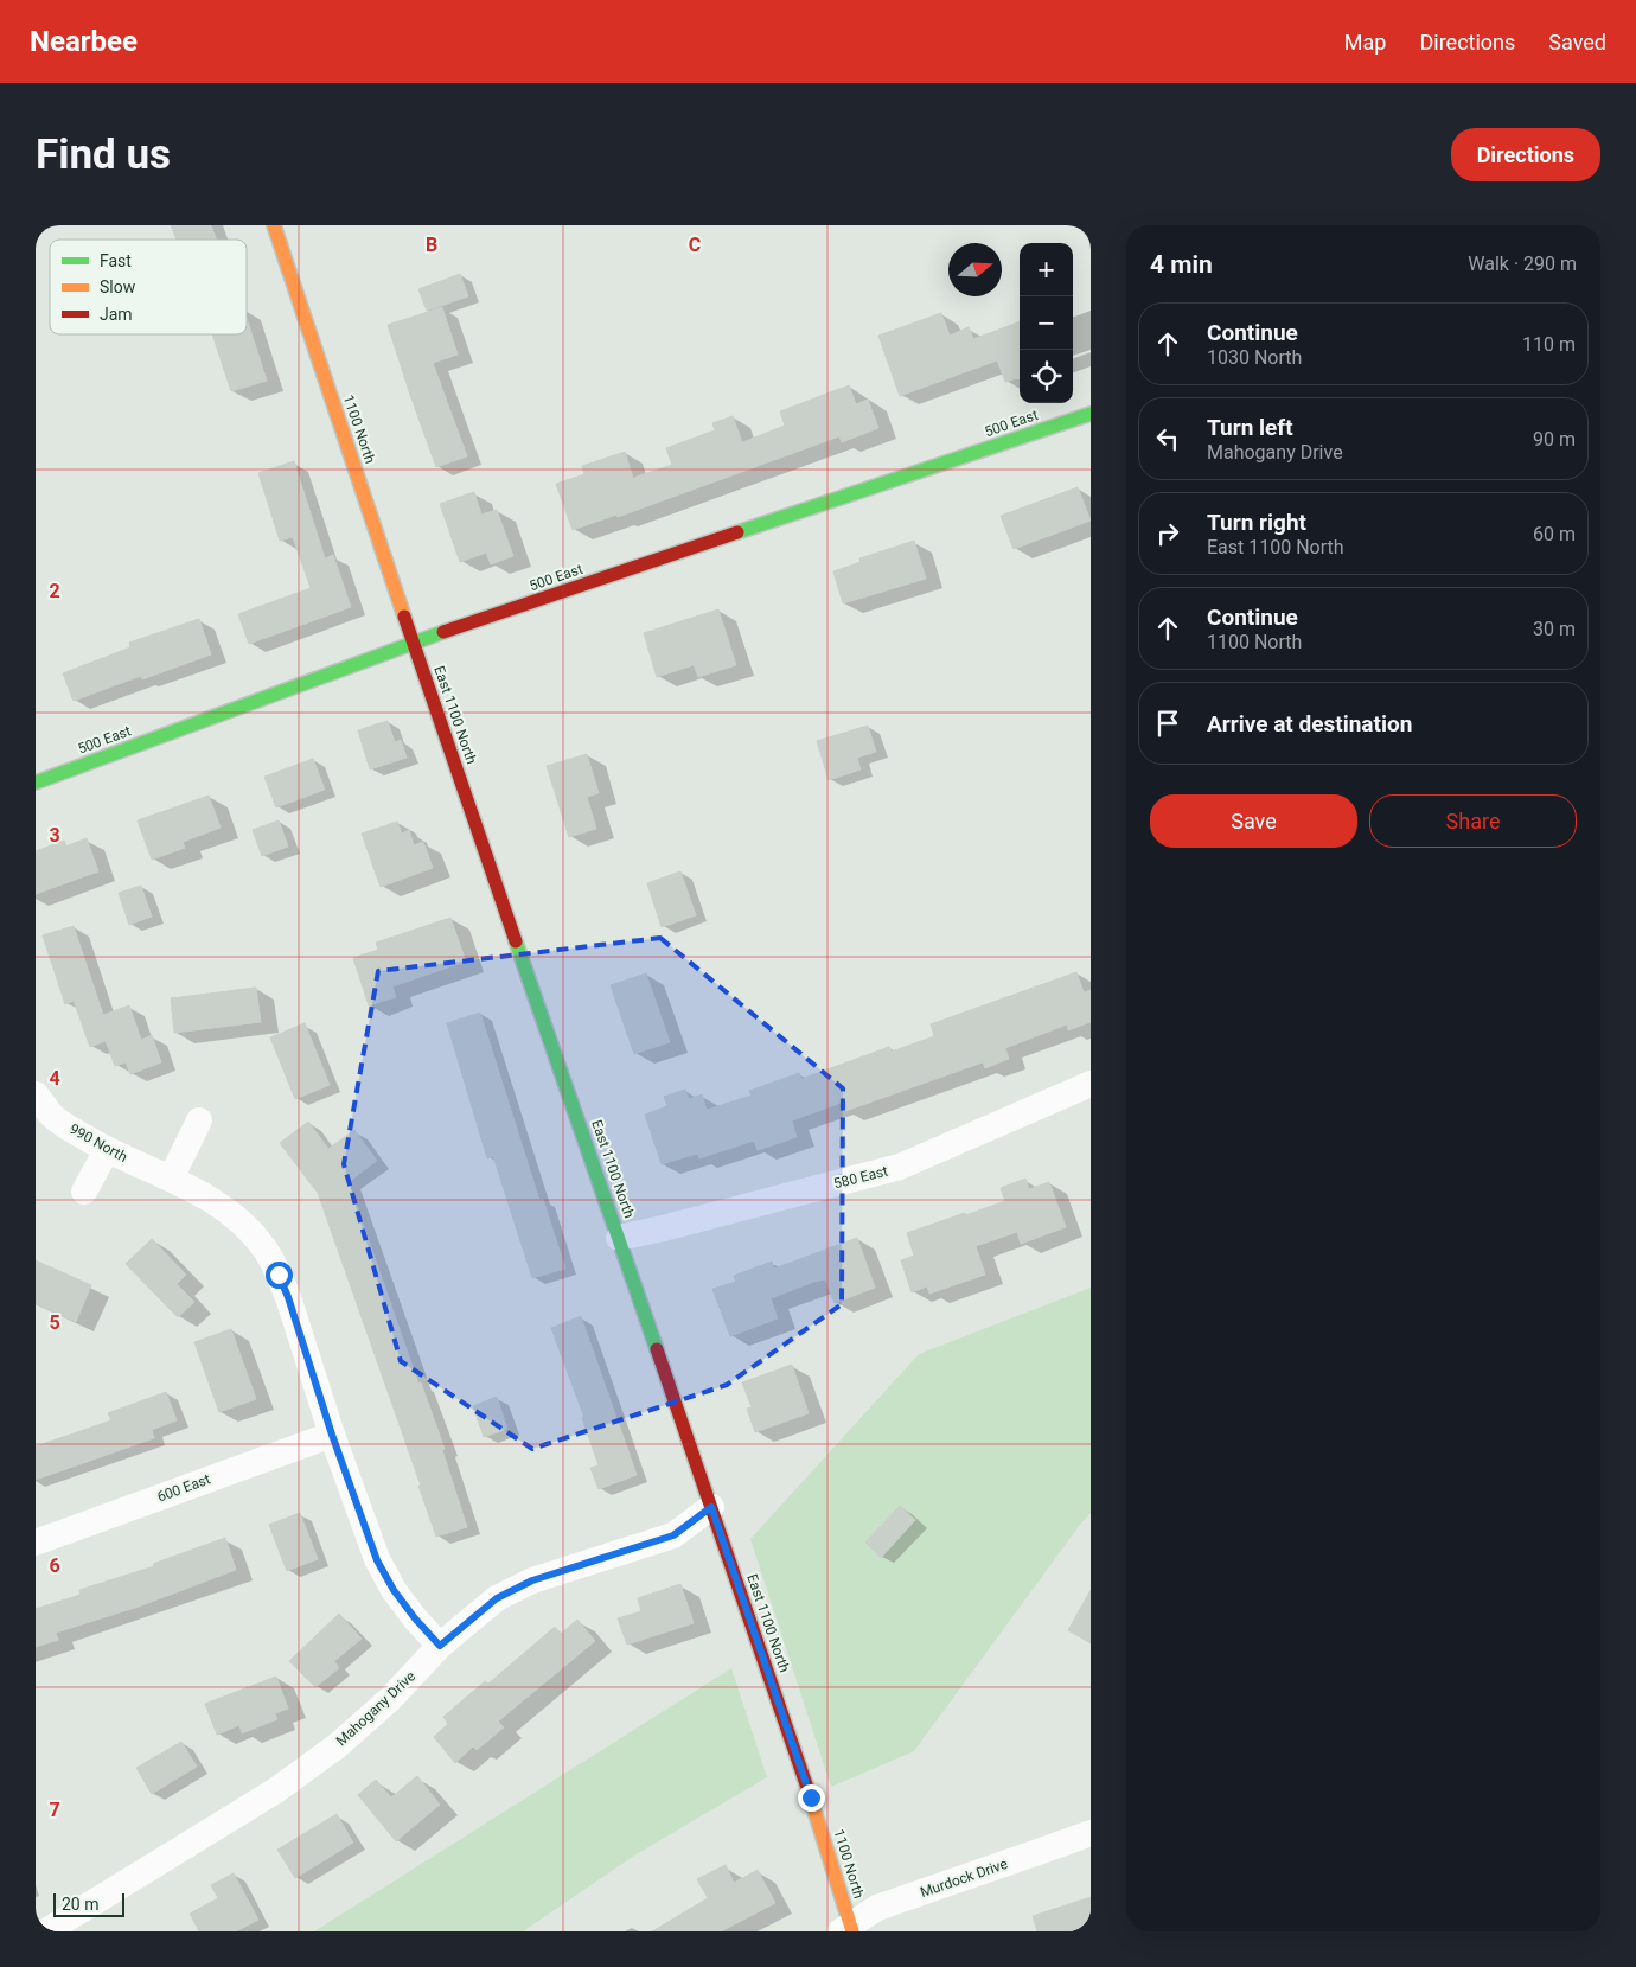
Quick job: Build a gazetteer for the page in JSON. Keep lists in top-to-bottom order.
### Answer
{
  "streets": {
    "street": [
      "500 East",
      "1100 North",
      "East 1100 North",
      "990 North",
      "580 East",
      "600 East",
      "Mahogany Drive",
      "Murdock Drive"
    ]
  },
  "crossings": [
    ["500 East", "1100 North"],
    ["500 East", "East 1100 North"],
    ["1100 North", "East 1100 North"],
    ["1100 North", "Murdock Drive"],
    ["East 1100 North", "580 East"],
    ["East 1100 North", "Mahogany Drive"],
    ["990 North", "600 East"],
    ["990 North", "Mahogany Drive"]
  ],
  "legend": ["Fast", "Slow", "Jam"],
  "scale_bar": "20 m",
  "north": "right",
  "page": {
    "header": "Nearbee",
    "nav": ["Map", "Directions", "Saved"],
    "buttons": [
      "Directions",
      ["Save", "Share"]
    ],
    "title": "Find us",
    "heading": ["4 min", "Walk · 290 m"],
    "map_buttons": ["+", "−"],
    "list": [
      ["Continue", "1030 North", "110 m"],
      ["Turn left", "Mahogany Drive", "90 m"],
      ["Turn right", "East 1100 North", "60 m"],
      ["Continue", "1100 North", "30 m"],
      "Arrive at destination"
    ],
    "scale": "20 m"
  },
  "grid": {
    "columns": ["B", "C"],
    "rows": [
      "2",
      "3",
      "4",
      "5",
      "6",
      "7"
    ]
  }
}
